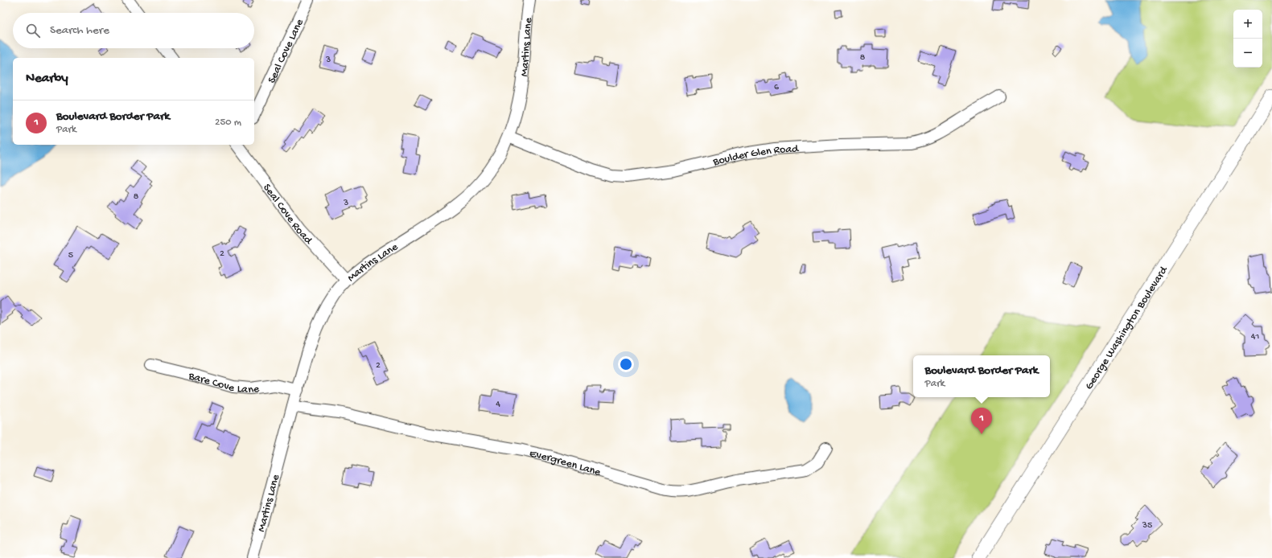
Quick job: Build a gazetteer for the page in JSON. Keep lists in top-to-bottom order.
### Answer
{
  "streets": {
    "main road": ["George Washington Boulevard"],
    "street": [
      "Martins Lane",
      "Seal Cove Lane",
      "Boulder Glen Road",
      "Seal Cove Road",
      "Bare Cove Lane",
      "Evergreen Lane"
    ]
  },
  "crossings": [
    ["Martins Lane", "Boulder Glen Road"],
    ["Martins Lane", "Seal Cove Road"],
    ["Martins Lane", "Bare Cove Lane"],
    ["Martins Lane", "Evergreen Lane"]
  ],
  "house_numbers": [
    "8",
    "3",
    "6",
    "8",
    "3",
    "2",
    "5",
    "41",
    "2",
    "4",
    "35"
  ],
  "page": {
    "map_buttons": ["+", "−"],
    "search": "Search here",
    "heading": "Nearby",
    "list": [
      {
        "mark": "1",
        "name": "Boulevard Border Park",
        "note": "Park",
        "value": "250 m"
      }
    ],
    "popup": ["Boulevard Border Park", "Park"],
    "pins": "1"
  }
}
